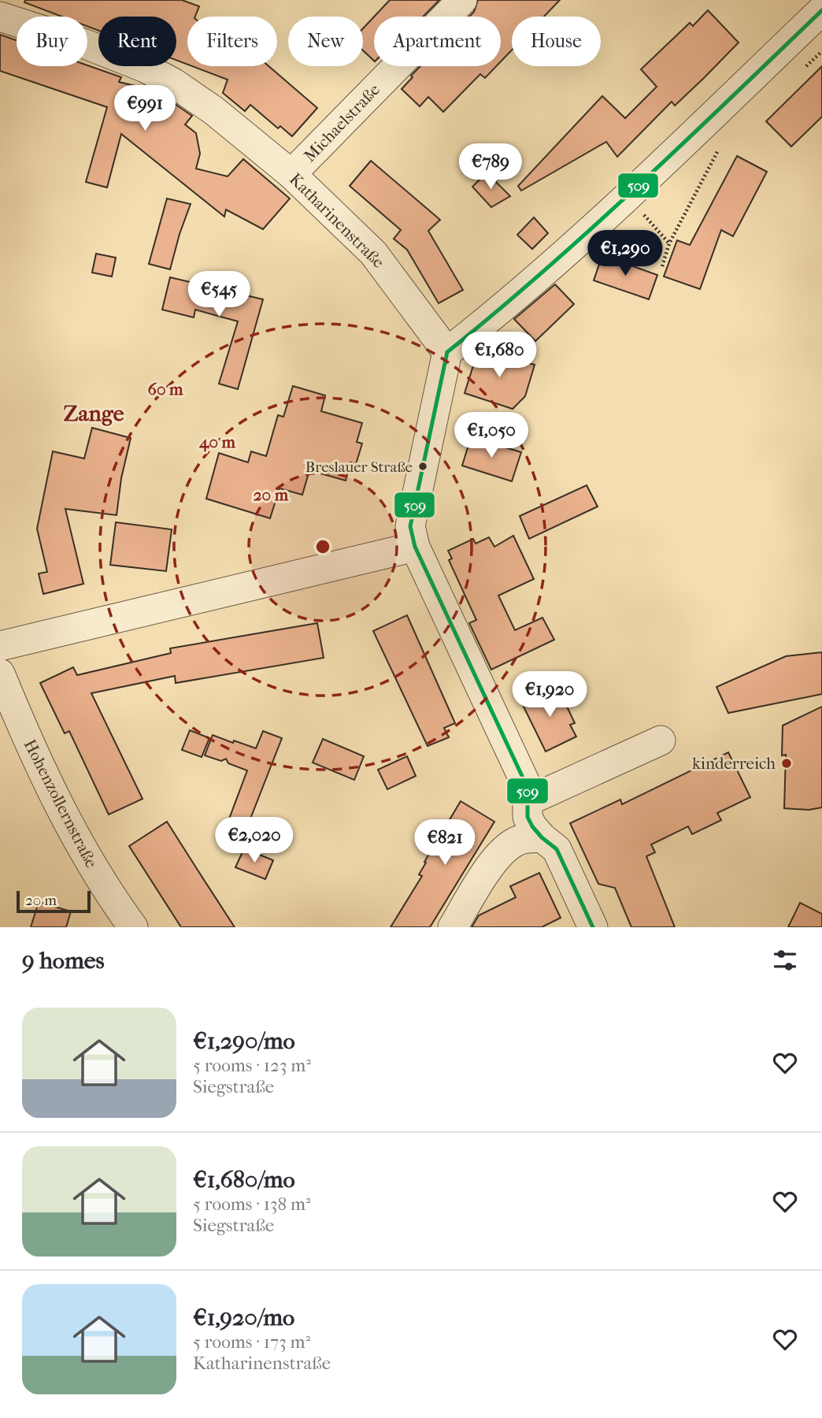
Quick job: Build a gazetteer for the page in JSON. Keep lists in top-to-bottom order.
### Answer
{
  "streets": {
    "street": ["Michaelstraße", "Katharinenstraße", "Hohenzollernstraße"]
  },
  "crossings": [
    ["Michaelstraße", "Katharinenstraße"]
  ],
  "districts": ["Zange"],
  "places": ["Breslauer Straße", "kinderreich"],
  "lines": ["transit line 509"],
  "scale_bar": "20 m",
  "page": {
    "chip": [
      "Buy",
      "Rent",
      "Filters",
      "New",
      "Apartment",
      "House"
    ],
    "price": [
      "€991",
      "€789",
      "€1,290",
      "€545",
      "€1,680",
      "€1,050",
      "€1,920",
      "€2,020",
      "€821"
    ],
    "scale": "20 m",
    "heading": "9 homes",
    "list": [
      {
        "name": "€1,290/mo",
        "note": "5 rooms · 123 m² · Siegstraße"
      },
      {
        "name": "€1,680/mo",
        "note": "5 rooms · 138 m² · Siegstraße"
      },
      {
        "name": "€1,920/mo",
        "note": "5 rooms · 173 m² · Katharinenstraße"
      }
    ]
  },
  "rings": ["60 m", "40 m", "20 m"]
}
